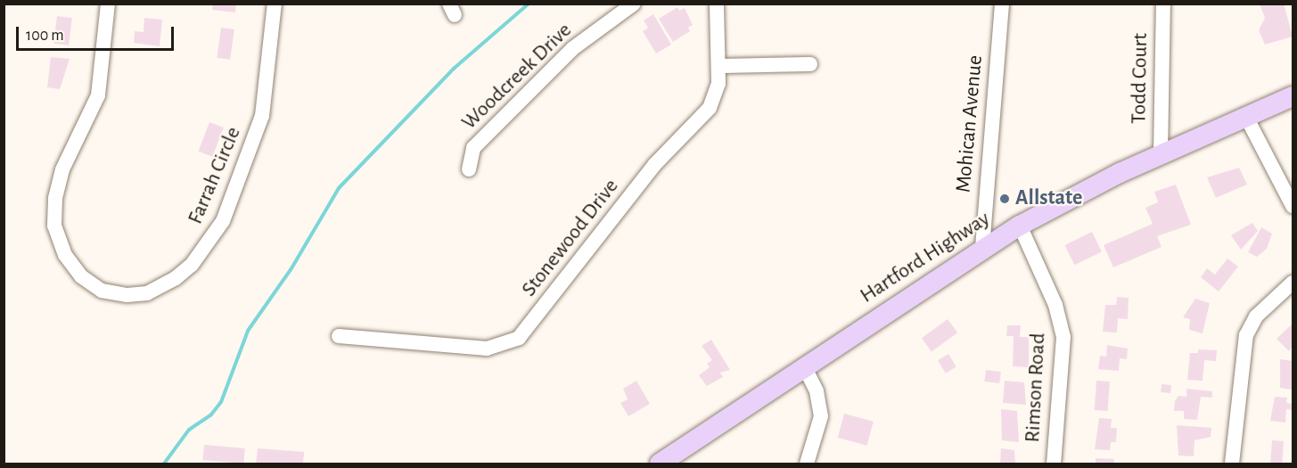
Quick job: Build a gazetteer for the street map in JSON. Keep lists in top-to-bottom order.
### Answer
{
  "streets": {
    "main road": ["Hartford Highway"],
    "street": [
      "Woodcreek Drive",
      "Todd Court",
      "Mohican Avenue",
      "Farrah Circle",
      "Stonewood Drive",
      "Rimson Road"
    ]
  },
  "crossings": [
    ["Todd Court", "Hartford Highway"],
    ["Mohican Avenue", "Hartford Highway"],
    ["Hartford Highway", "Rimson Road"]
  ],
  "places": ["Allstate"],
  "scale_bar": "100 m"
}
